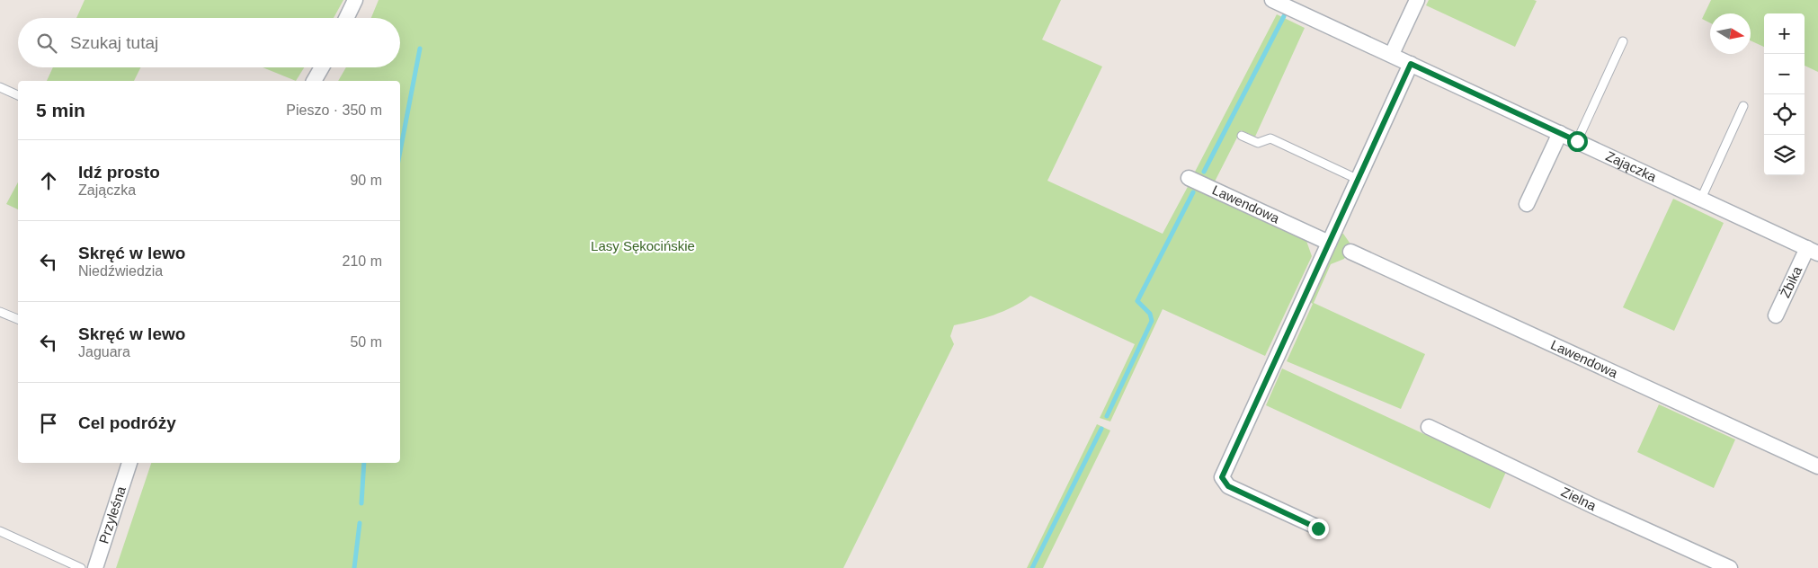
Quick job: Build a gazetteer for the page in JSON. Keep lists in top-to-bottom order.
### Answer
{
  "streets": {
    "street": [
      "Zajączka",
      "Lawendowa",
      "Żbika",
      "Zielna",
      "Przyleśna"
    ]
  },
  "crossings": [
    ["Zajączka", "Żbika"]
  ],
  "parks": ["Lasy Sękocińskie"],
  "north": "right",
  "page": {
    "map_buttons": ["+", "−"],
    "search": "Szukaj tutaj",
    "heading": ["5 min", "Pieszo · 350 m"],
    "list": [
      ["Idź prosto", "Zajączka", "90 m"],
      ["Skręć w lewo", "Niedźwiedzia", "210 m"],
      ["Skręć w lewo", "Jaguara", "50 m"],
      "Cel podróży"
    ]
  }
}
